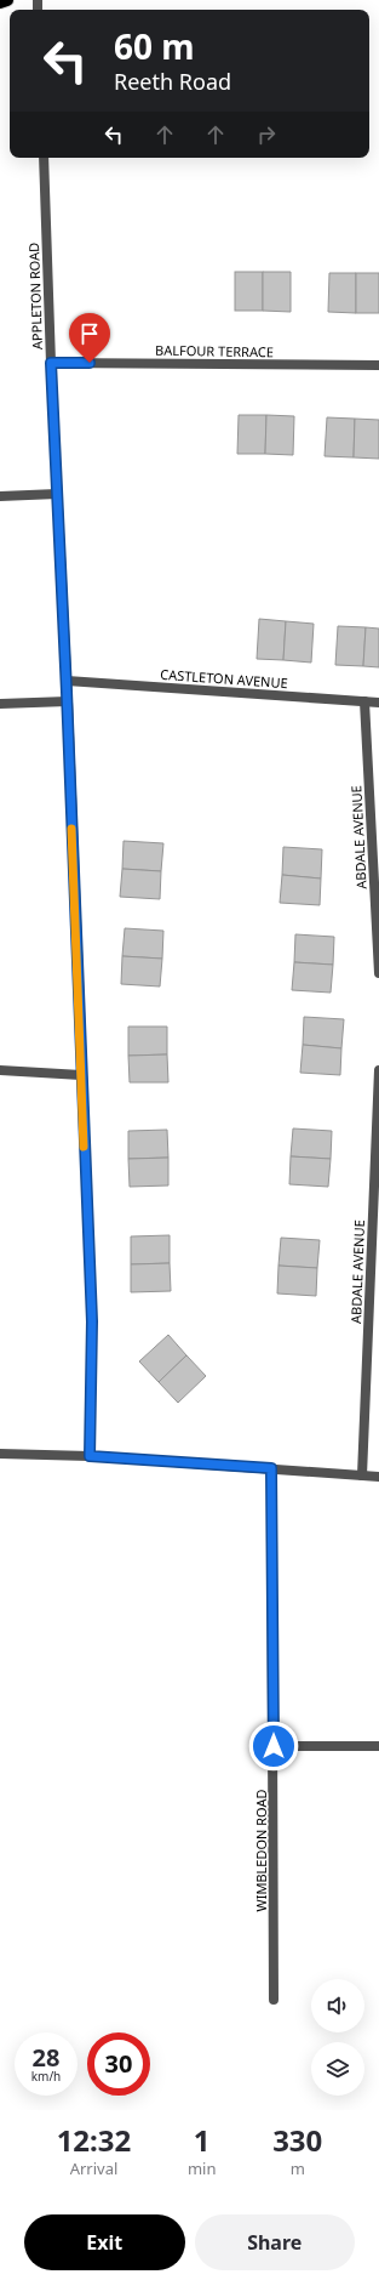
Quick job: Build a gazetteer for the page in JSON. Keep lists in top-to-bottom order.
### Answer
{
  "streets": {
    "street": [
      "APPLETON ROAD",
      "BALFOUR TERRACE",
      "CASTLETON AVENUE",
      "ABDALE AVENUE",
      "WIMBLEDON ROAD"
    ]
  },
  "crossings": [
    ["APPLETON ROAD", "BALFOUR TERRACE"],
    ["APPLETON ROAD", "CASTLETON AVENUE"],
    ["CASTLETON AVENUE", "ABDALE AVENUE"]
  ],
  "page": {
    "turn": ["60 m", "Reeth Road"],
    "speed": "28 km/h",
    "limit": "30",
    "eta": [
      "12:32",
      "Arrival",
      "1",
      "min",
      "330",
      "m"
    ],
    "buttons": ["Exit", "Share"]
  }
}
